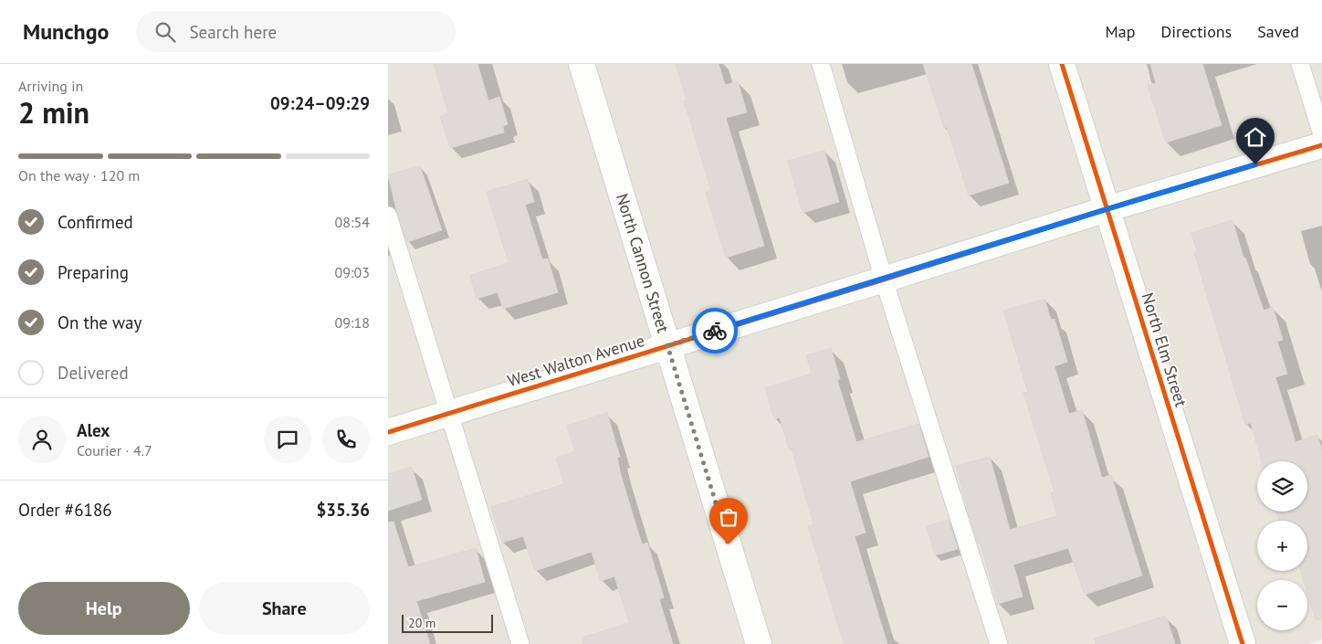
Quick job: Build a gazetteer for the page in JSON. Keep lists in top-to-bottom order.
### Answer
{
  "streets": {
    "street": ["North Cannon Street", "North Elm Street", "West Walton Avenue"]
  },
  "crossings": [
    ["North Cannon Street", "West Walton Avenue"],
    ["North Elm Street", "West Walton Avenue"]
  ],
  "scale_bar": "20 m",
  "page": {
    "header": "Munchgo",
    "search": "Search here",
    "nav": ["Map", "Directions", "Saved"],
    "heading": ["2 min", "Arriving in", "09:24–09:29"],
    "panel": [
      "Alex",
      "Courier · 4.7",
      "Order #6186",
      "$35.36"
    ],
    "bar": "On the way · 120 m",
    "list": [
      ["Confirmed", "08:54"],
      ["Preparing", "09:03"],
      ["On the way", "09:18"],
      "Delivered"
    ],
    "map_buttons": ["+", "−"],
    "buttons": ["Help", "Share"],
    "scale": "20 m"
  }
}
